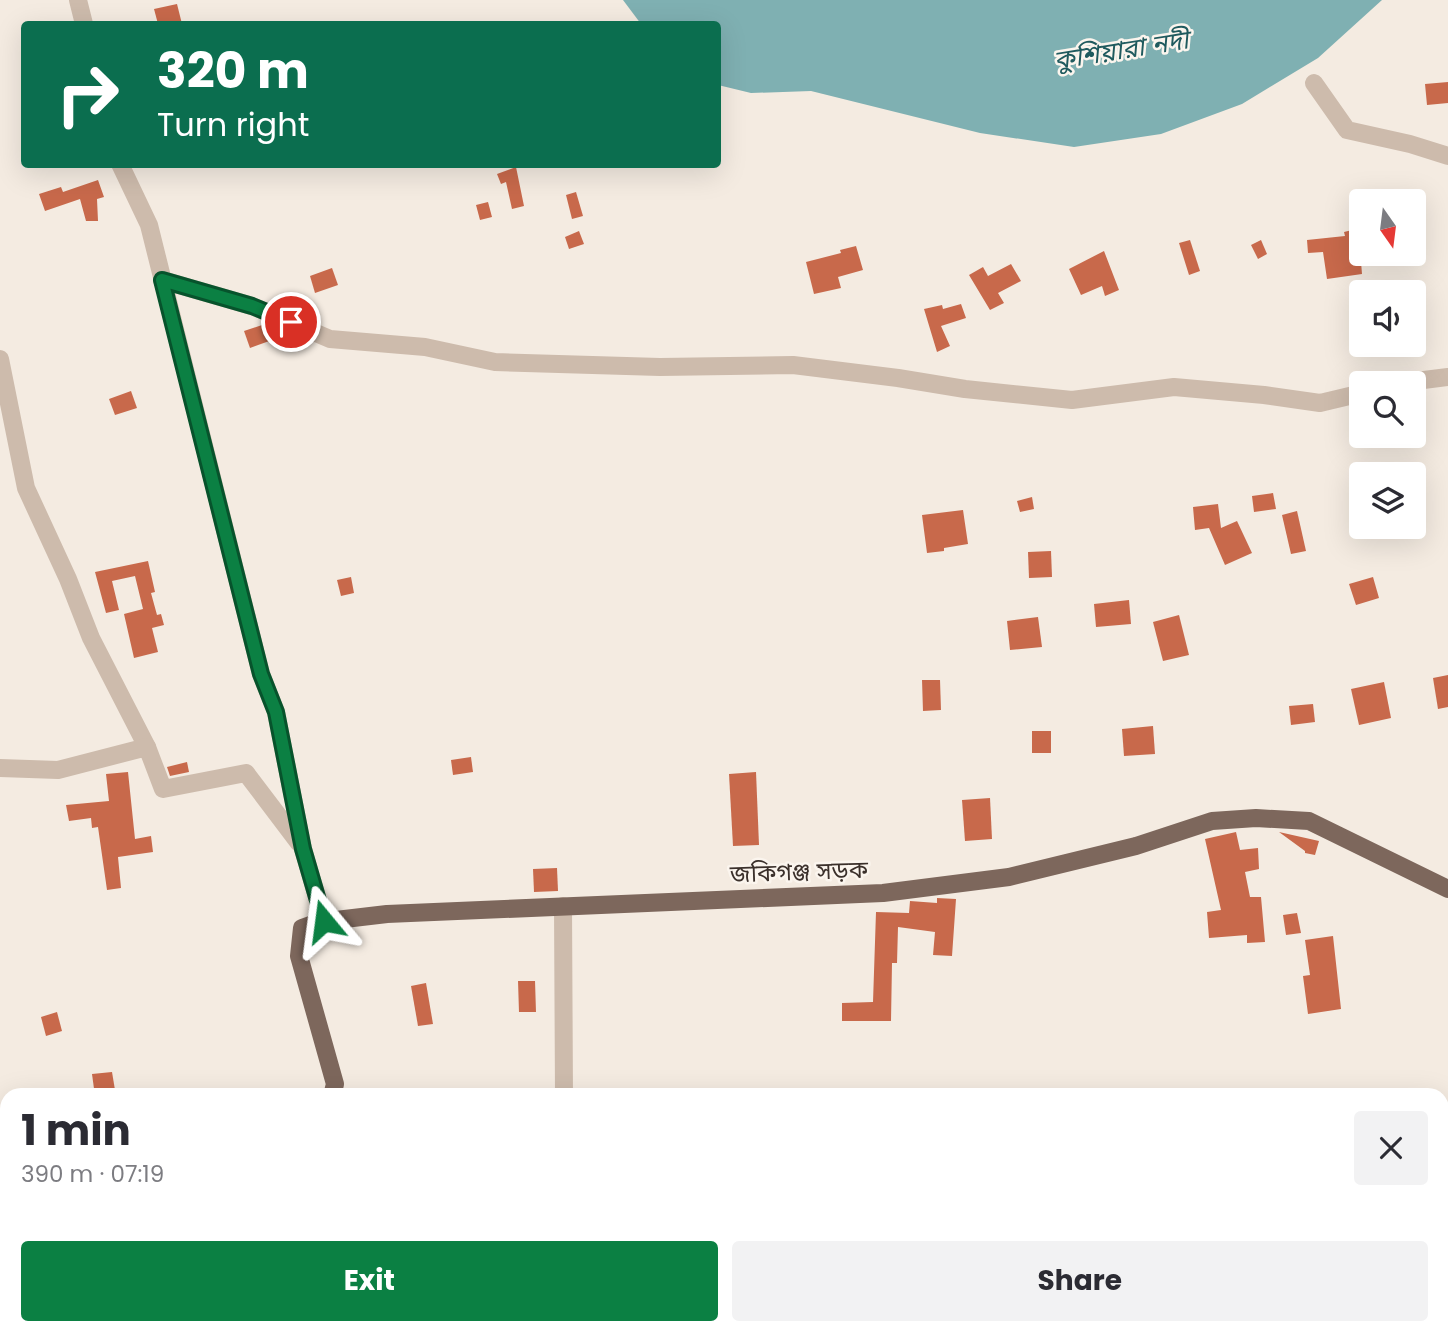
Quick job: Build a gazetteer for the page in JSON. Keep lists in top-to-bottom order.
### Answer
{
  "streets": {
    "main road": ["জকিগঞ্জ সড়ক"]
  },
  "water": ["কুশিয়ারা নদী"],
  "north": "bottom",
  "page": {
    "turn": ["320 m", "Turn right"],
    "heading": ["1 min", "390 m · 07:19"],
    "buttons": ["Exit", "Share"]
  }
}
